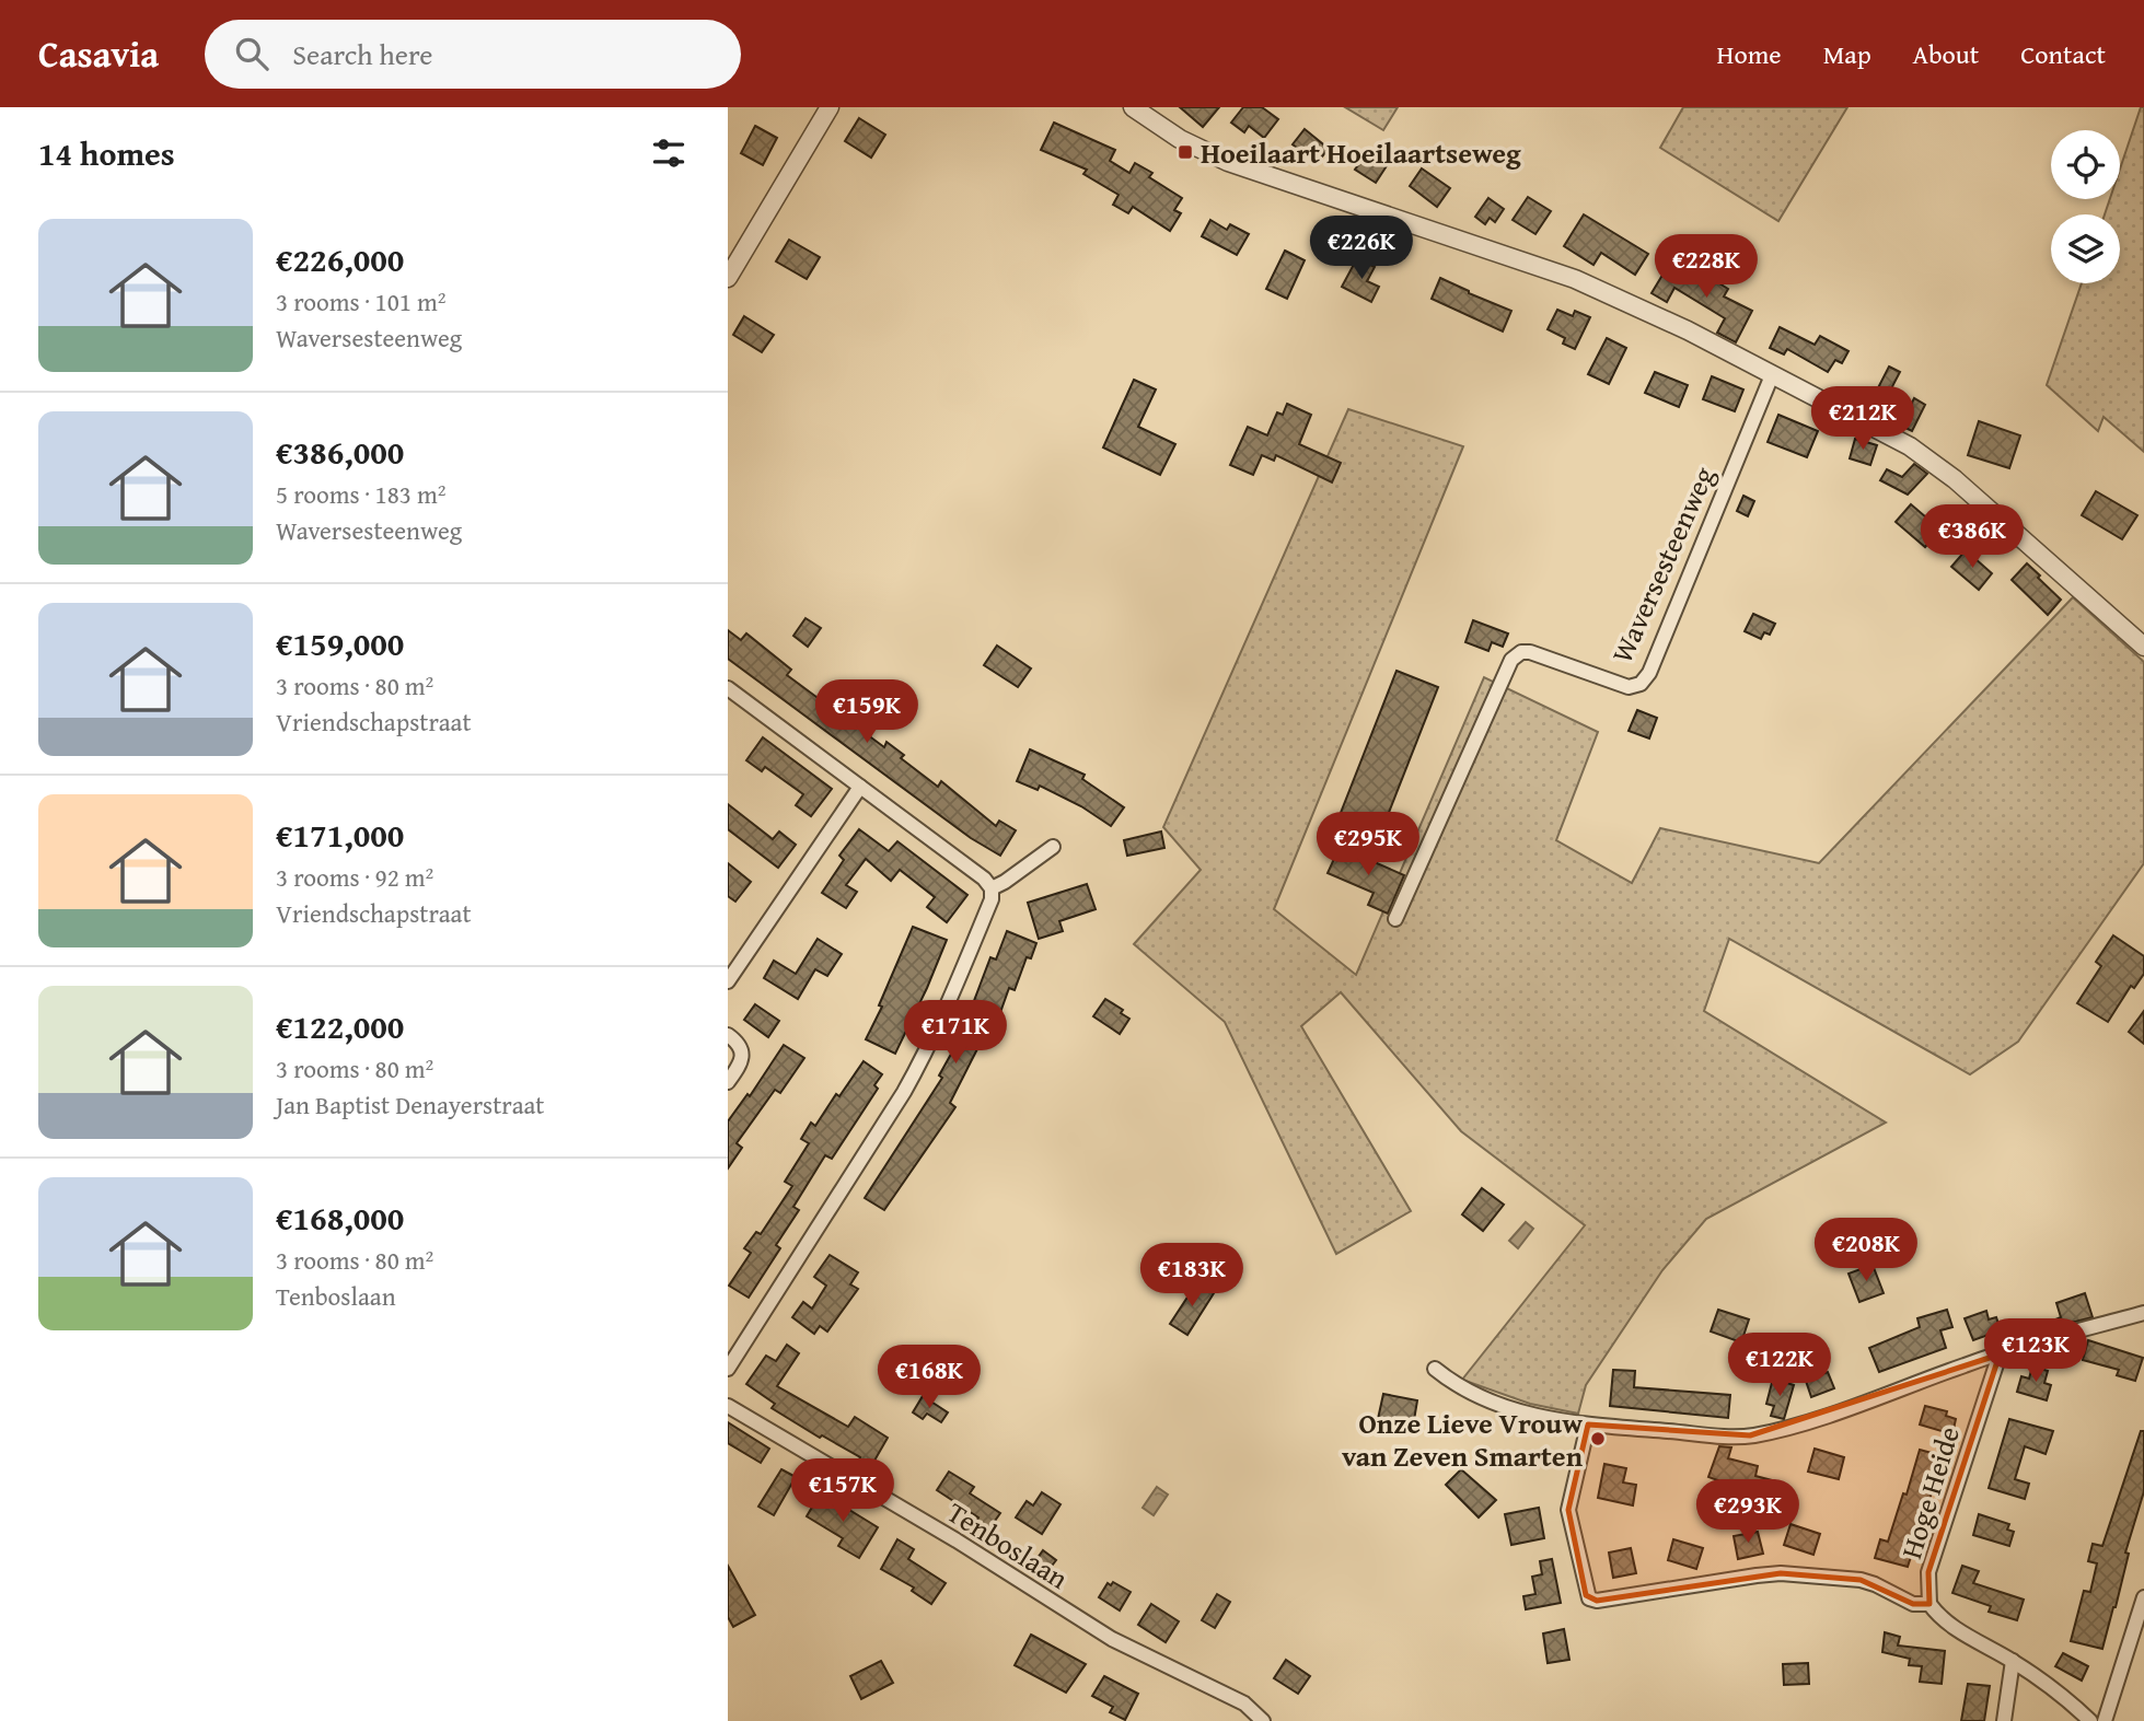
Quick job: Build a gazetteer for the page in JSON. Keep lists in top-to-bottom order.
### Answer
{
  "streets": {
    "street": ["Waversesteenweg", "Hoge Heide", "Tenboslaan"]
  },
  "places": {
    "transit": ["Hoeilaart Hoeilaartseweg"],
    "other": ["Onze Lieve Vrouw van Zeven Smarten"]
  },
  "page": {
    "header": "Casavia",
    "search": "Search here",
    "nav": [
      "Home",
      "Map",
      "About",
      "Contact"
    ],
    "heading": "14 homes",
    "list": [
      {
        "name": "€226,000",
        "note": "3 rooms · 101 m² · Waversesteenweg"
      },
      {
        "name": "€386,000",
        "note": "5 rooms · 183 m² · Waversesteenweg"
      },
      {
        "name": "€159,000",
        "note": "3 rooms · 80 m² · Vriendschapstraat"
      },
      {
        "name": "€171,000",
        "note": "3 rooms · 92 m² · Vriendschapstraat"
      },
      {
        "name": "€122,000",
        "note": "3 rooms · 80 m² · Jan Baptist Denayerstraat"
      },
      {
        "name": "€168,000",
        "note": "3 rooms · 80 m² · Tenboslaan"
      }
    ],
    "price": [
      "€226K",
      "€228K",
      "€212K",
      "€386K",
      "€159K",
      "€295K",
      "€171K",
      "€208K",
      "€183K",
      "€123K",
      "€122K",
      "€168K",
      "€157K",
      "€293K"
    ]
  }
}
